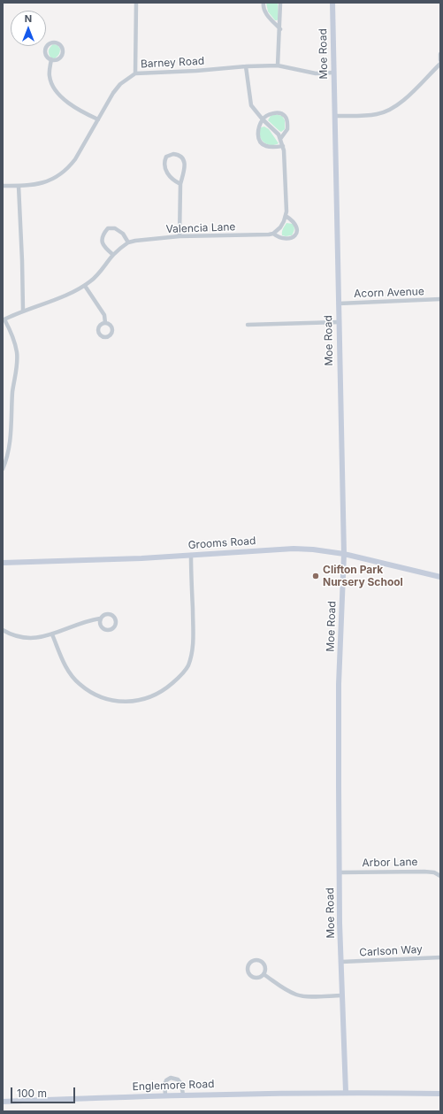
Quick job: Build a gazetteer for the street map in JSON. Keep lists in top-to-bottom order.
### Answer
{
  "streets": {
    "street": [
      "Moe Road",
      "Barney Road",
      "Valencia Lane",
      "Acorn Avenue",
      "Grooms Road",
      "Arbor Lane",
      "Carlson Way",
      "Englemore Road"
    ]
  },
  "crossings": [
    ["Moe Road", "Barney Road"],
    ["Moe Road", "Acorn Avenue"],
    ["Moe Road", "Grooms Road"],
    ["Moe Road", "Arbor Lane"],
    ["Moe Road", "Carlson Way"],
    ["Moe Road", "Englemore Road"]
  ],
  "places": ["Clifton Park Nursery School"],
  "scale_bar": "100 m",
  "north": "top"
}
